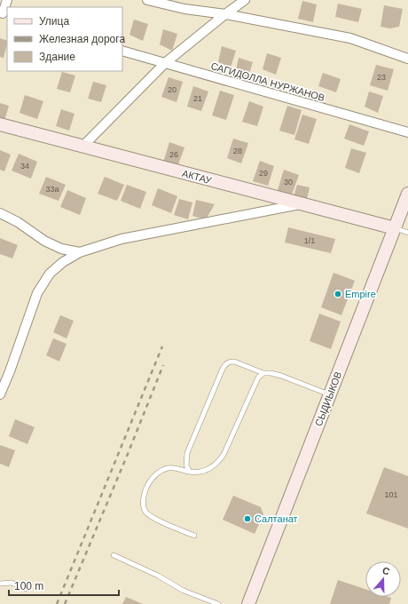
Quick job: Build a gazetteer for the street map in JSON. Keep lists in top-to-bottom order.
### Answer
{
  "streets": {
    "street": ["САГИДОЛЛА НУРЖАНОВ", "АКТАУ", "СЫДИЫКОВ"]
  },
  "crossings": [
    ["АКТАУ", "СЫДИЫКОВ"]
  ],
  "places": ["Empire", "Салтанат"],
  "house_numbers": [
    "23",
    "20",
    "21",
    "28",
    "26",
    "34",
    "29",
    "30",
    "33а",
    "1/1",
    "101"
  ],
  "legend": ["Улица", "Железная дорога", "Здание"],
  "scale_bar": "100 m",
  "north": "top"
}
